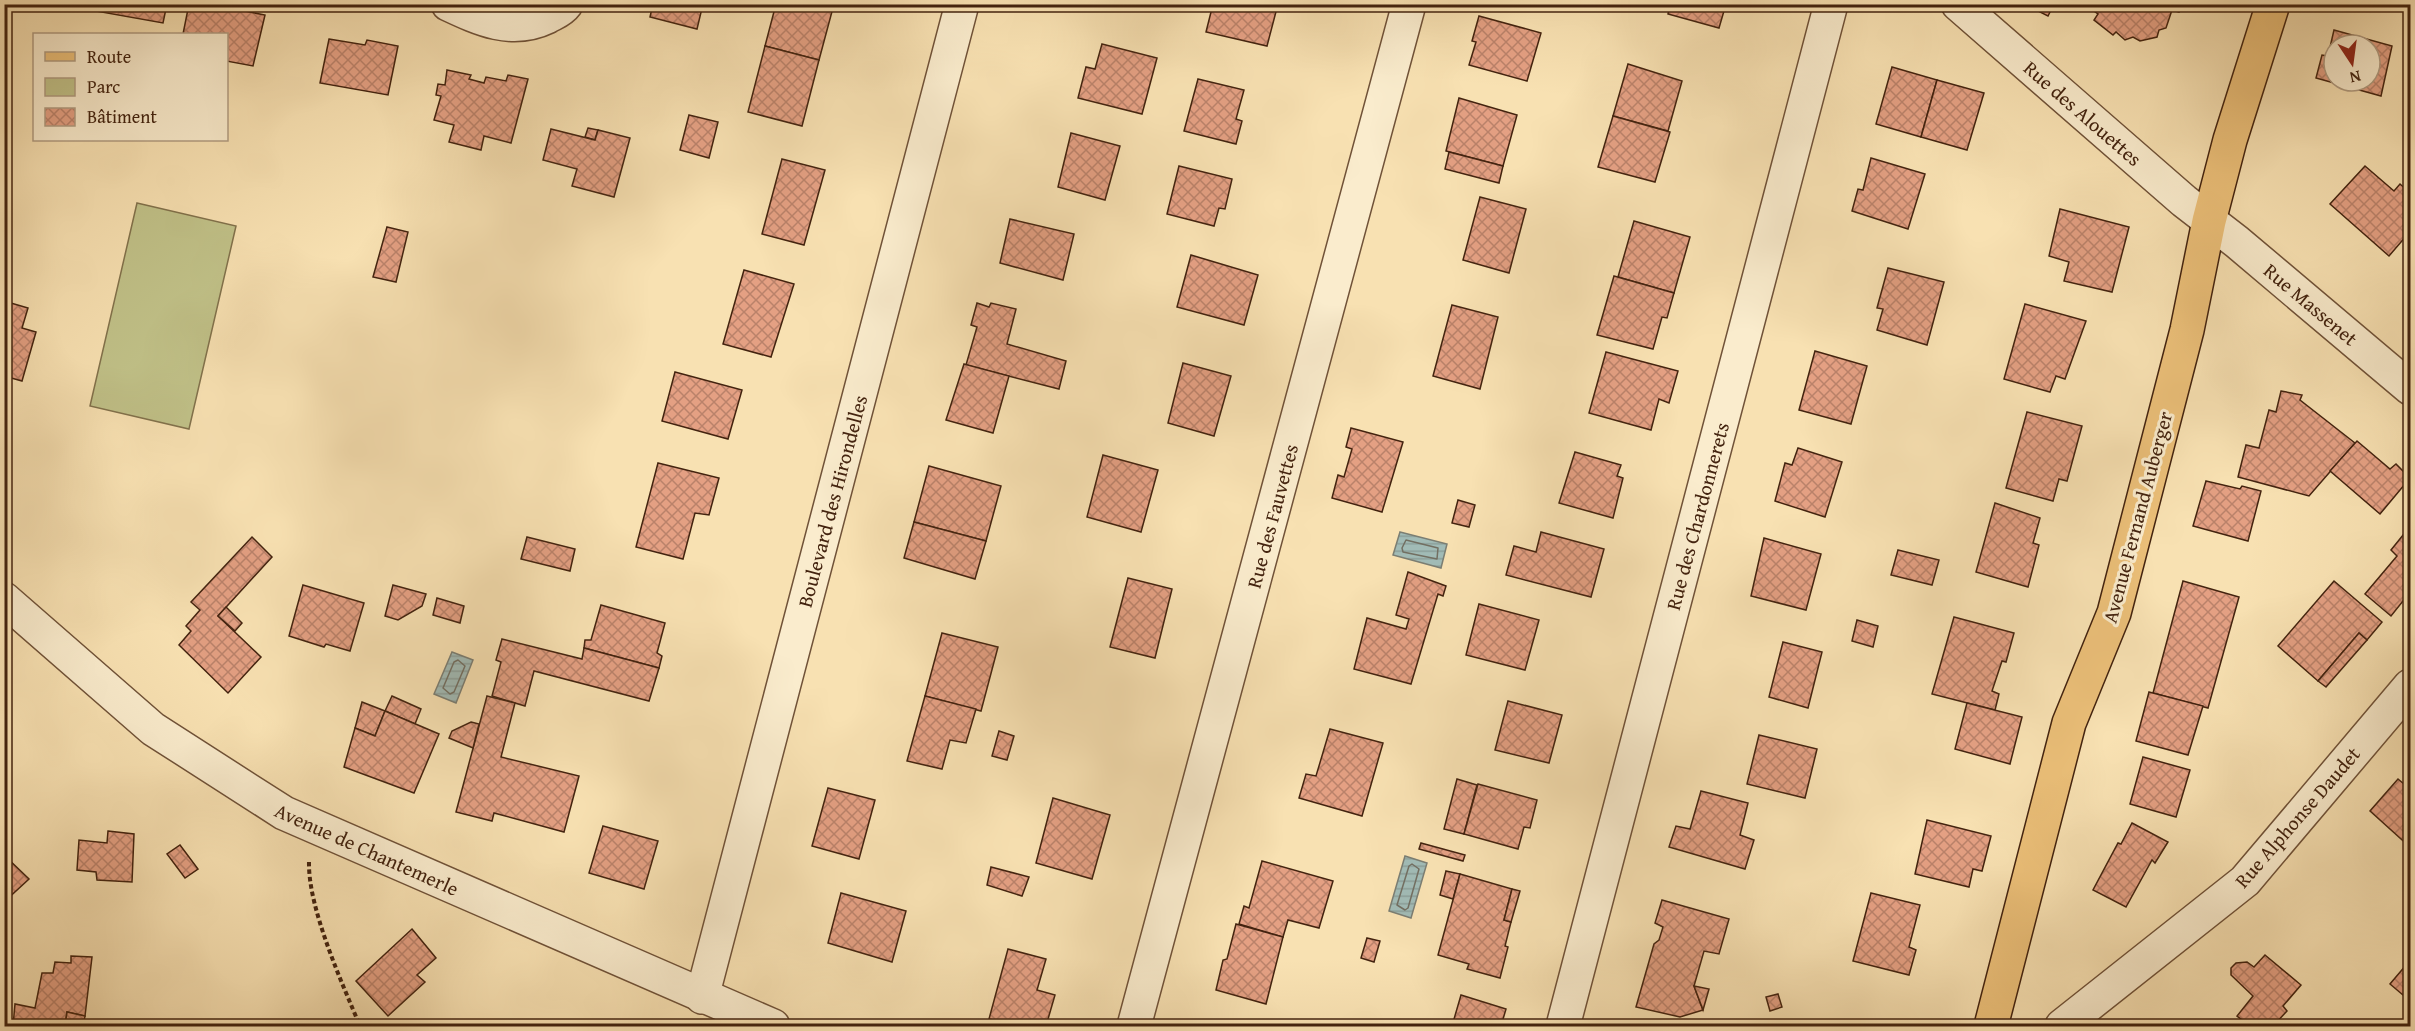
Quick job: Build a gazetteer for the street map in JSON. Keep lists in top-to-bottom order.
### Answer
{
  "streets": {
    "main road": ["Avenue Fernand Auberger"],
    "street": [
      "Rue des Alouettes",
      "Rue Massenet",
      "Boulevard des Hirondelles",
      "Rue des Fauvettes",
      "Rue des Chardonnerets",
      "Rue Alphonse Daudet",
      "Avenue de Chantemerle"
    ]
  },
  "crossings": [
    ["Rue des Alouettes", "Rue Massenet"],
    ["Rue des Alouettes", "Avenue Fernand Auberger"],
    ["Rue Massenet", "Avenue Fernand Auberger"],
    ["Boulevard des Hirondelles", "Avenue de Chantemerle"]
  ],
  "legend": ["Route", "Parc", "Bâtiment"],
  "north": "bottom"
}
